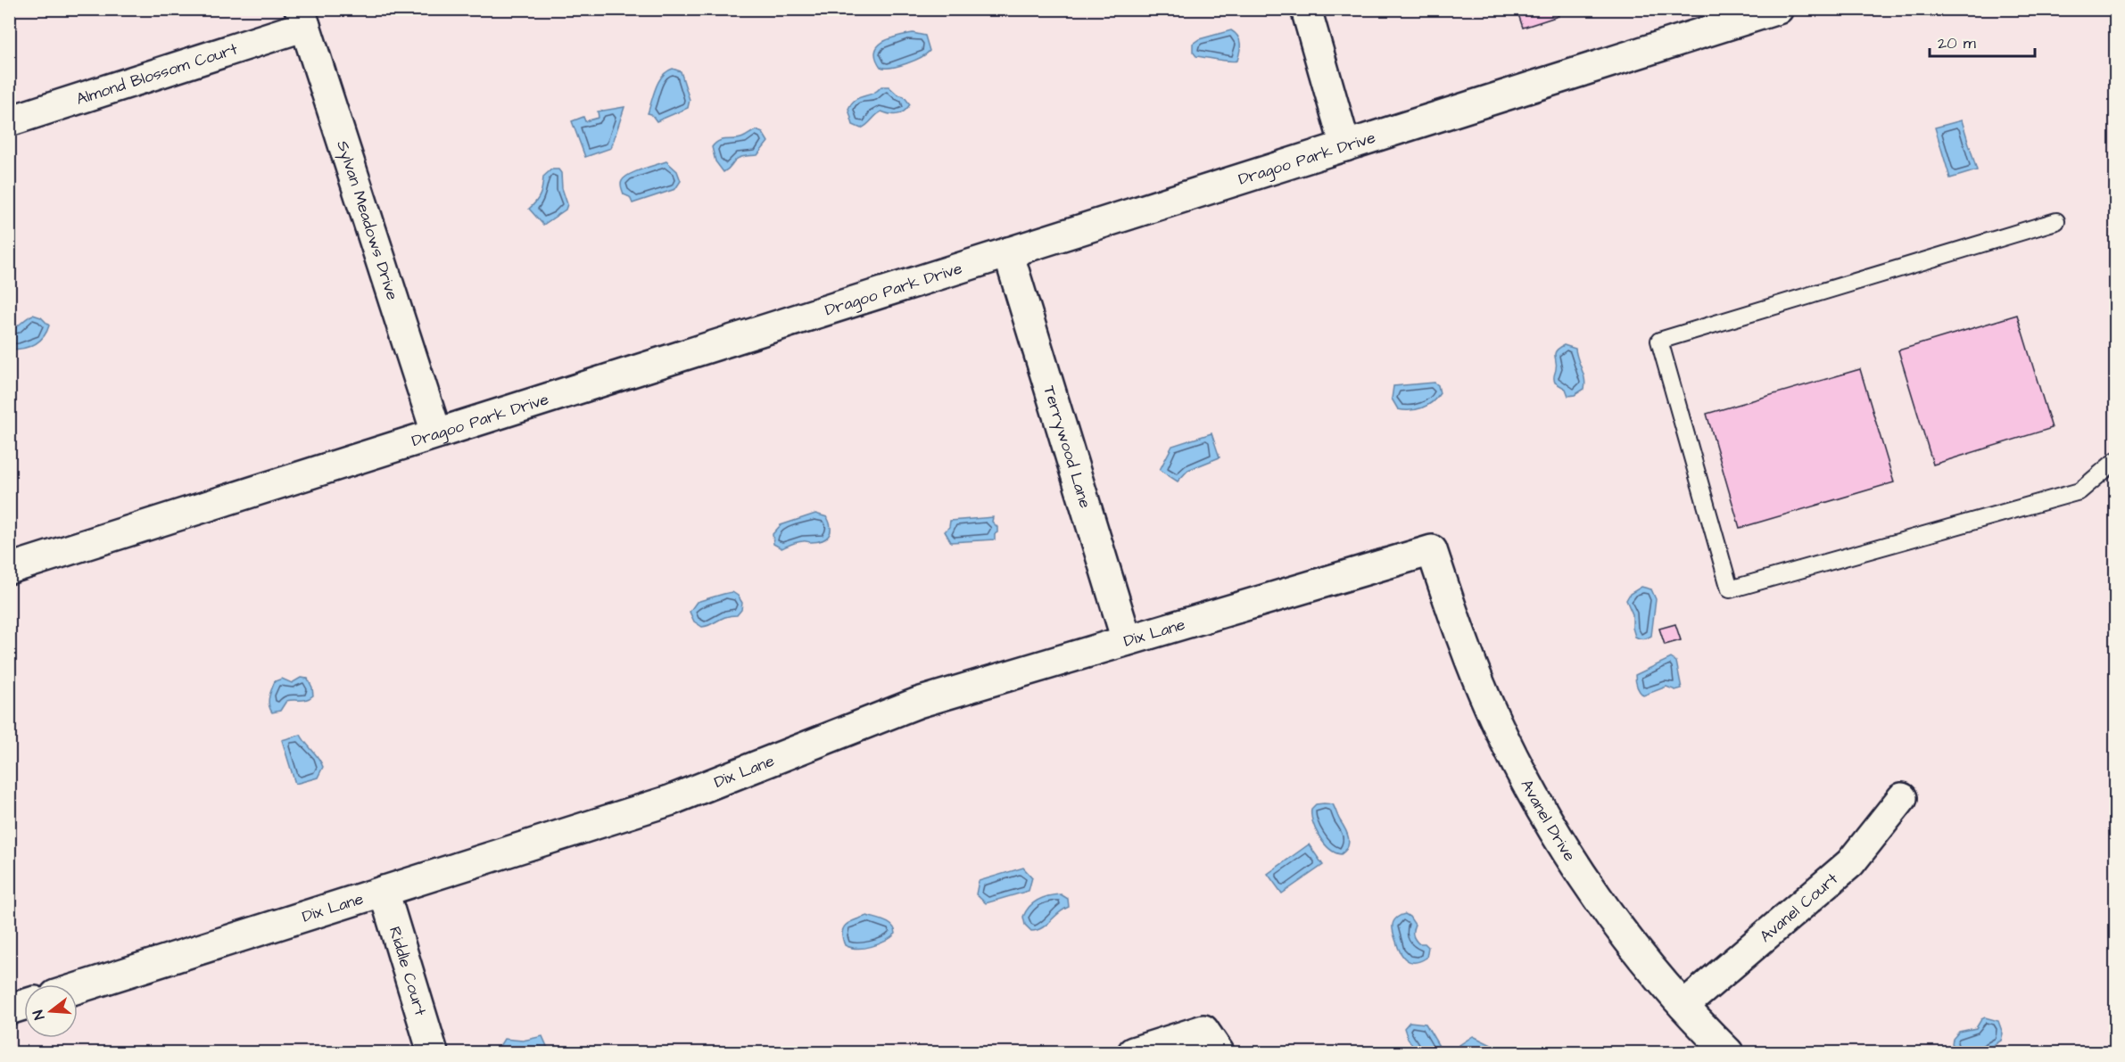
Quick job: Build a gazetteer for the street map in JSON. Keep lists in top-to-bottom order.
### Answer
{
  "streets": {
    "street": [
      "Almond Blossom Court",
      "Dragoo Park Drive",
      "Sylvan Meadows Drive",
      "Terrywood Lane",
      "Dix Lane",
      "Avanel Drive",
      "Avanel Court",
      "Riddle Court"
    ]
  },
  "crossings": [
    ["Almond Blossom Court", "Sylvan Meadows Drive"],
    ["Dragoo Park Drive", "Sylvan Meadows Drive"],
    ["Dragoo Park Drive", "Terrywood Lane"],
    ["Terrywood Lane", "Dix Lane"],
    ["Dix Lane", "Avanel Drive"],
    ["Dix Lane", "Riddle Court"],
    ["Avanel Drive", "Avanel Court"]
  ],
  "scale_bar": "20 m",
  "north": "left"
}
